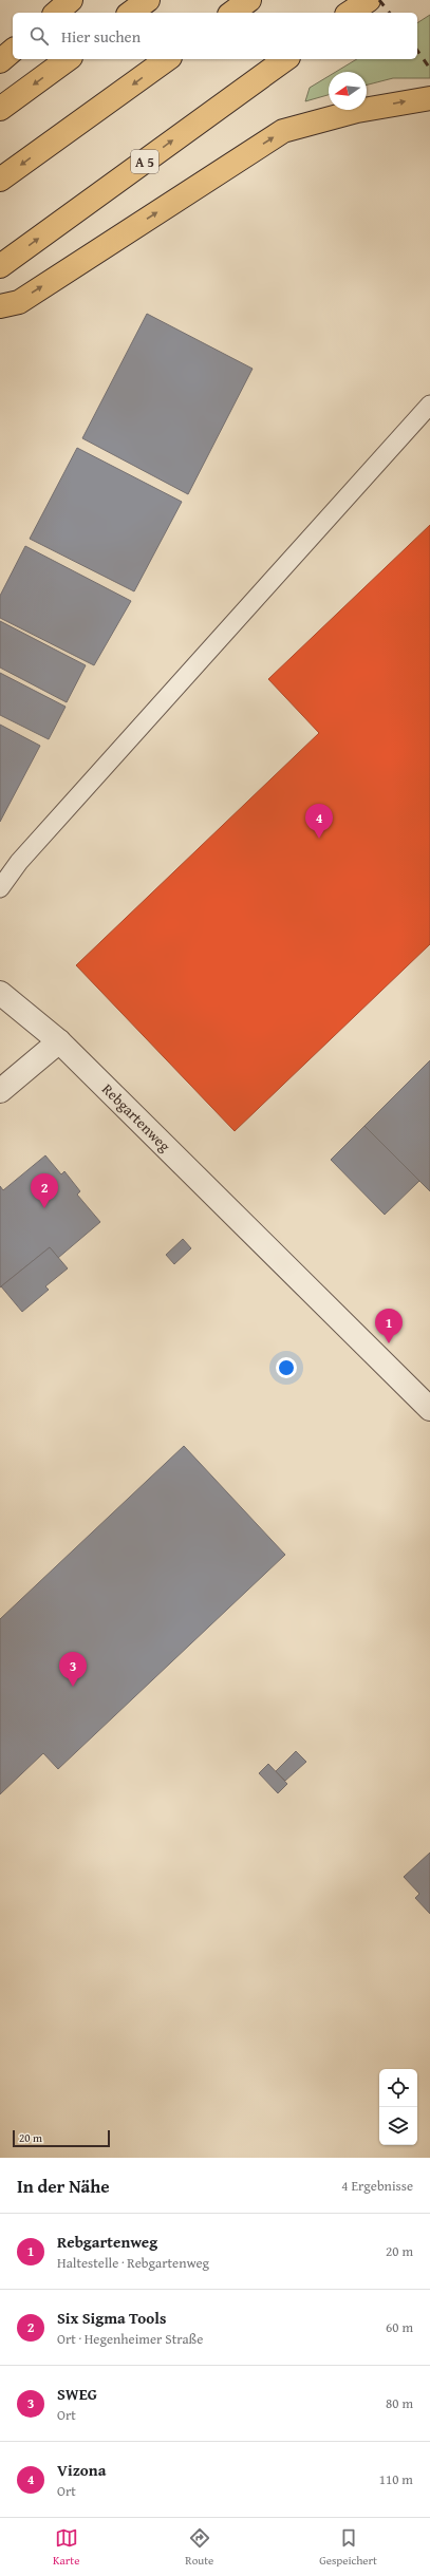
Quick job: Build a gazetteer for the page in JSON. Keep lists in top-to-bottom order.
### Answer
{
  "streets": {
    "highway": ["A 5"],
    "street": ["Rebgartenweg"]
  },
  "scale_bar": "20 m",
  "north": "left",
  "page": {
    "search": "Hier suchen",
    "pins": [
      "4",
      "2",
      "1",
      "3"
    ],
    "scale": "20 m",
    "heading": ["In der Nähe", "4 Ergebnisse"],
    "list": [
      {
        "mark": "1",
        "name": "Rebgartenweg",
        "note": "Haltestelle · Rebgartenweg",
        "value": "20 m"
      },
      {
        "mark": "2",
        "name": "Six Sigma Tools",
        "note": "Ort · Hegenheimer Straße",
        "value": "60 m"
      },
      {
        "mark": "3",
        "name": "SWEG",
        "note": "Ort",
        "value": "80 m"
      },
      {
        "mark": "4",
        "name": "Vizona",
        "note": "Ort",
        "value": "110 m"
      }
    ],
    "nav": ["Karte", "Route", "Gespeichert"]
  }
}
